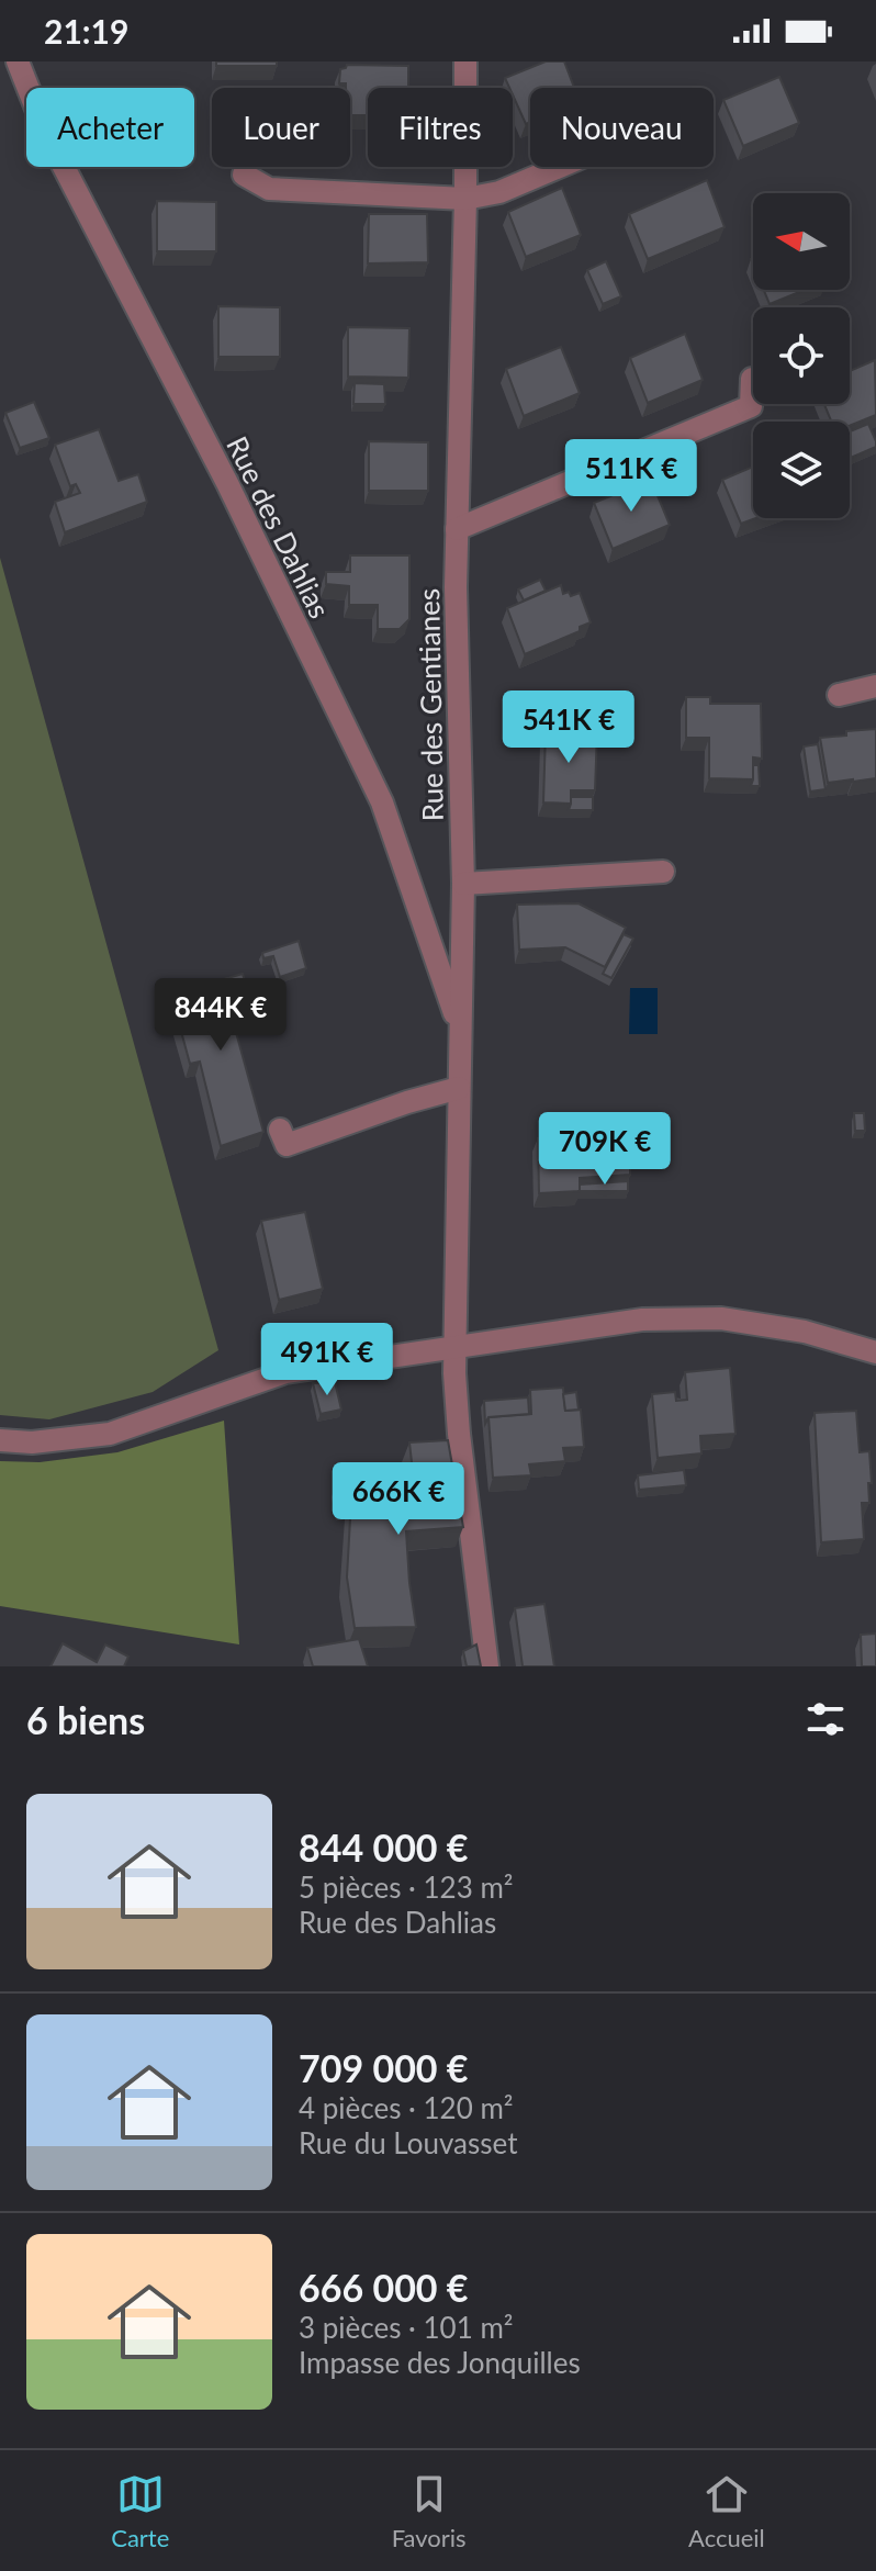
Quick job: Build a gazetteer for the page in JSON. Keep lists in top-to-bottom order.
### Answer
{
  "streets": {
    "street": ["Rue des Dahlias", "Rue des Gentianes"]
  },
  "crossings": [
    ["Rue des Dahlias", "Rue des Gentianes"]
  ],
  "north": "left",
  "page": {
    "status": "21:19",
    "chip": [
      "Acheter",
      "Louer",
      "Filtres",
      "Nouveau"
    ],
    "price": [
      "511K €",
      "541K €",
      "844K €",
      "709K €",
      "491K €",
      "666K €"
    ],
    "heading": "6 biens",
    "list": [
      {
        "name": "844 000 €",
        "note": "5 pièces · 123 m² · Rue des Dahlias"
      },
      {
        "name": "709 000 €",
        "note": "4 pièces · 120 m² · Rue du Louvasset"
      },
      {
        "name": "666 000 €",
        "note": "3 pièces · 101 m² · Impasse des Jonquilles"
      }
    ],
    "tabs": ["Carte", "Favoris", "Accueil"]
  }
}
